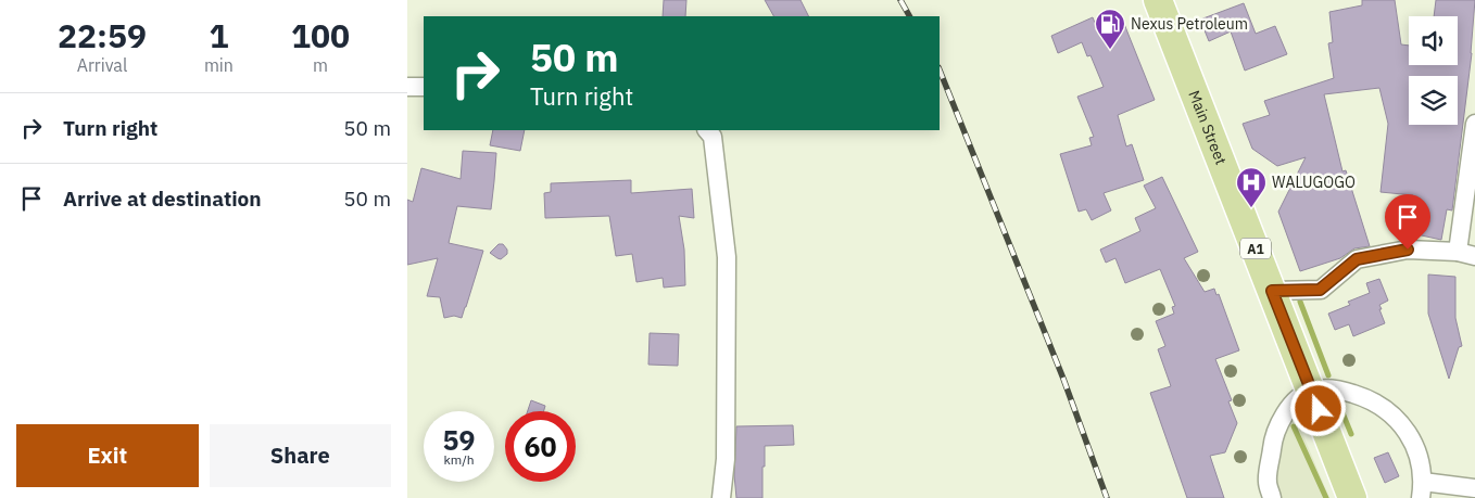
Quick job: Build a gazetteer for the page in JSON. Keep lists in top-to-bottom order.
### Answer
{
  "streets": {
    "main road": ["Main Street", "A1"]
  },
  "places": {
    "fuel station": ["Nexus Petroleum"],
    "hospital": ["WALUGOGO"]
  },
  "page": {
    "eta": [
      "22:59",
      "Arrival",
      "1",
      "min",
      "100",
      "m"
    ],
    "turn": ["50 m", "Turn right"],
    "list": [
      {
        "name": "Turn right",
        "value": "50 m"
      },
      {
        "name": "Arrive at destination",
        "value": "50 m"
      }
    ],
    "speed": "59 km/h",
    "limit": "60",
    "buttons": ["Exit", "Share"]
  }
}
